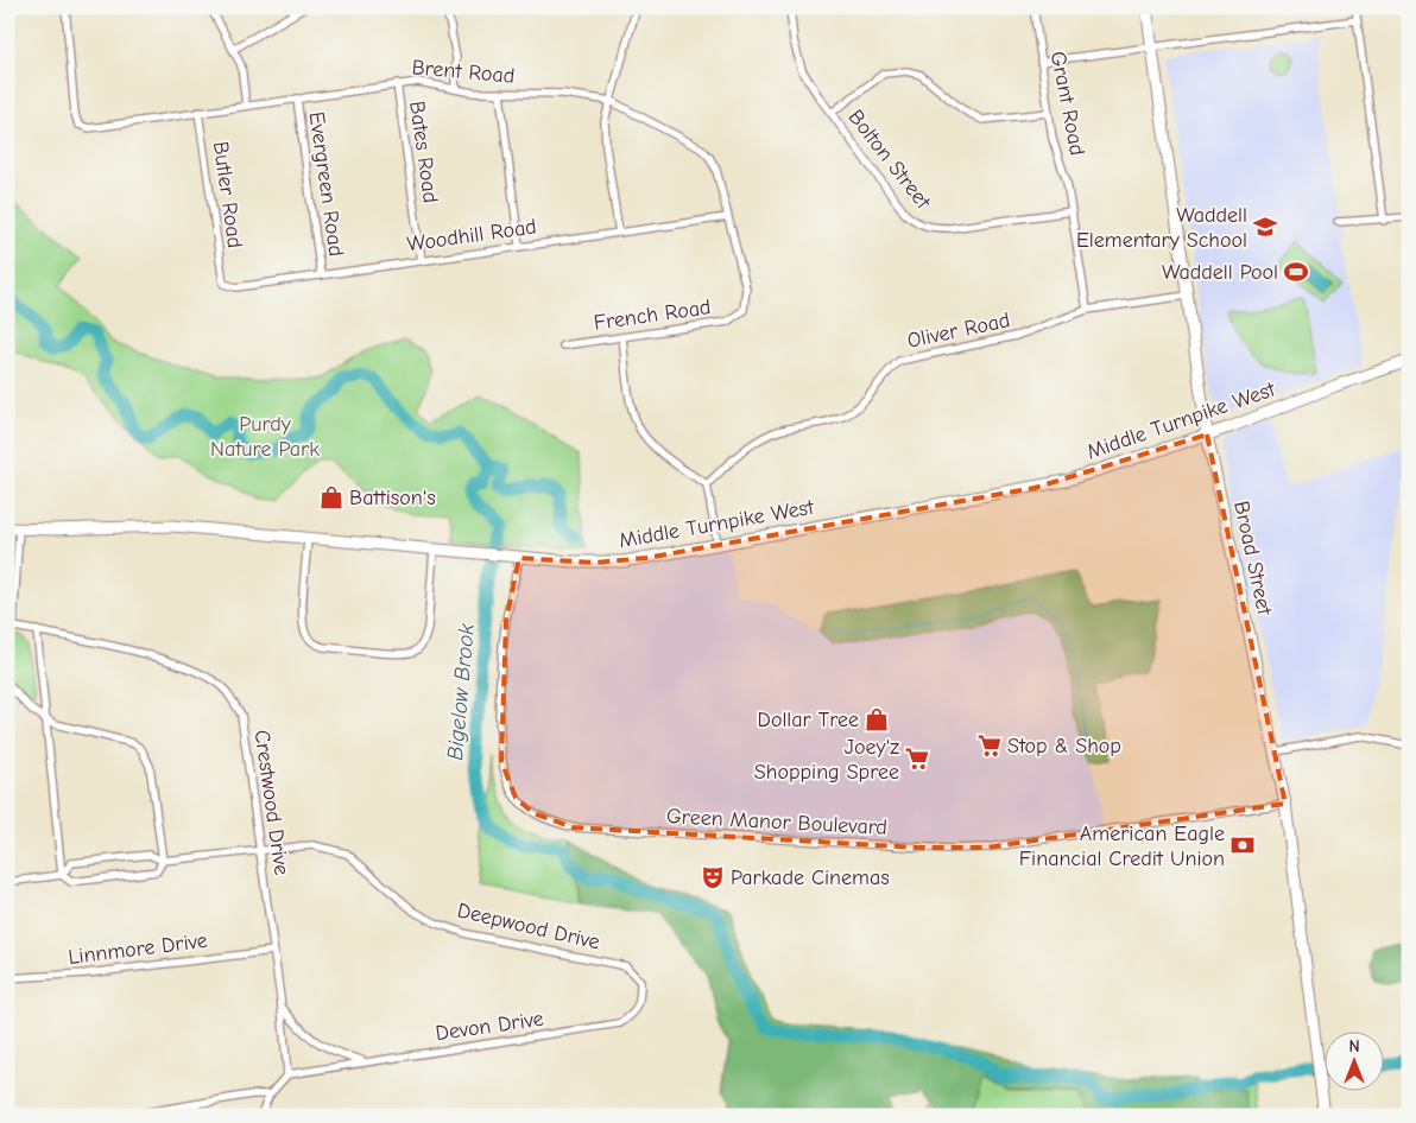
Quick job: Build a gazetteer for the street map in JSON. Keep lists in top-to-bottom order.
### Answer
{
  "streets": {
    "main road": ["Middle Turnpike West", "Broad Street"],
    "street": [
      "Brent Road",
      "Grant Road",
      "Bates Road",
      "Bolton Street",
      "Evergreen Road",
      "Butler Road",
      "Woodhill Road",
      "French Road",
      "Oliver Road",
      "Crestwood Drive",
      "Green Manor Boulevard",
      "Deepwood Drive",
      "Linnmore Drive",
      "Devon Drive"
    ]
  },
  "crossings": [
    ["Brent Road", "Bates Road"],
    ["Brent Road", "Evergreen Road"],
    ["Brent Road", "Butler Road"],
    ["Brent Road", "Woodhill Road"],
    ["Brent Road", "French Road"],
    ["Grant Road", "Bolton Street"],
    ["Grant Road", "Oliver Road"],
    ["Bates Road", "Woodhill Road"],
    ["Evergreen Road", "Woodhill Road"],
    ["Butler Road", "Woodhill Road"],
    ["Oliver Road", "Broad Street"],
    ["Middle Turnpike West", "Broad Street"],
    ["Middle Turnpike West", "Green Manor Boulevard"],
    ["Broad Street", "Green Manor Boulevard"],
    ["Crestwood Drive", "Deepwood Drive"],
    ["Crestwood Drive", "Linnmore Drive"],
    ["Crestwood Drive", "Devon Drive"],
    ["Deepwood Drive", "Devon Drive"]
  ],
  "water": ["Bigelow Brook"],
  "parks": ["Purdy Nature Park"],
  "places": {
    "school or university": ["Waddell Elementary School"],
    "sports": ["Waddell Pool"],
    "shop": ["Battison's", "Dollar Tree"],
    "supermarket": ["Stop & Shop", "Joey'z Shopping Spree"],
    "bank": ["American Eagle Financial Credit Union"],
    "theatre": ["Parkade Cinemas"]
  },
  "north": "top"
}
